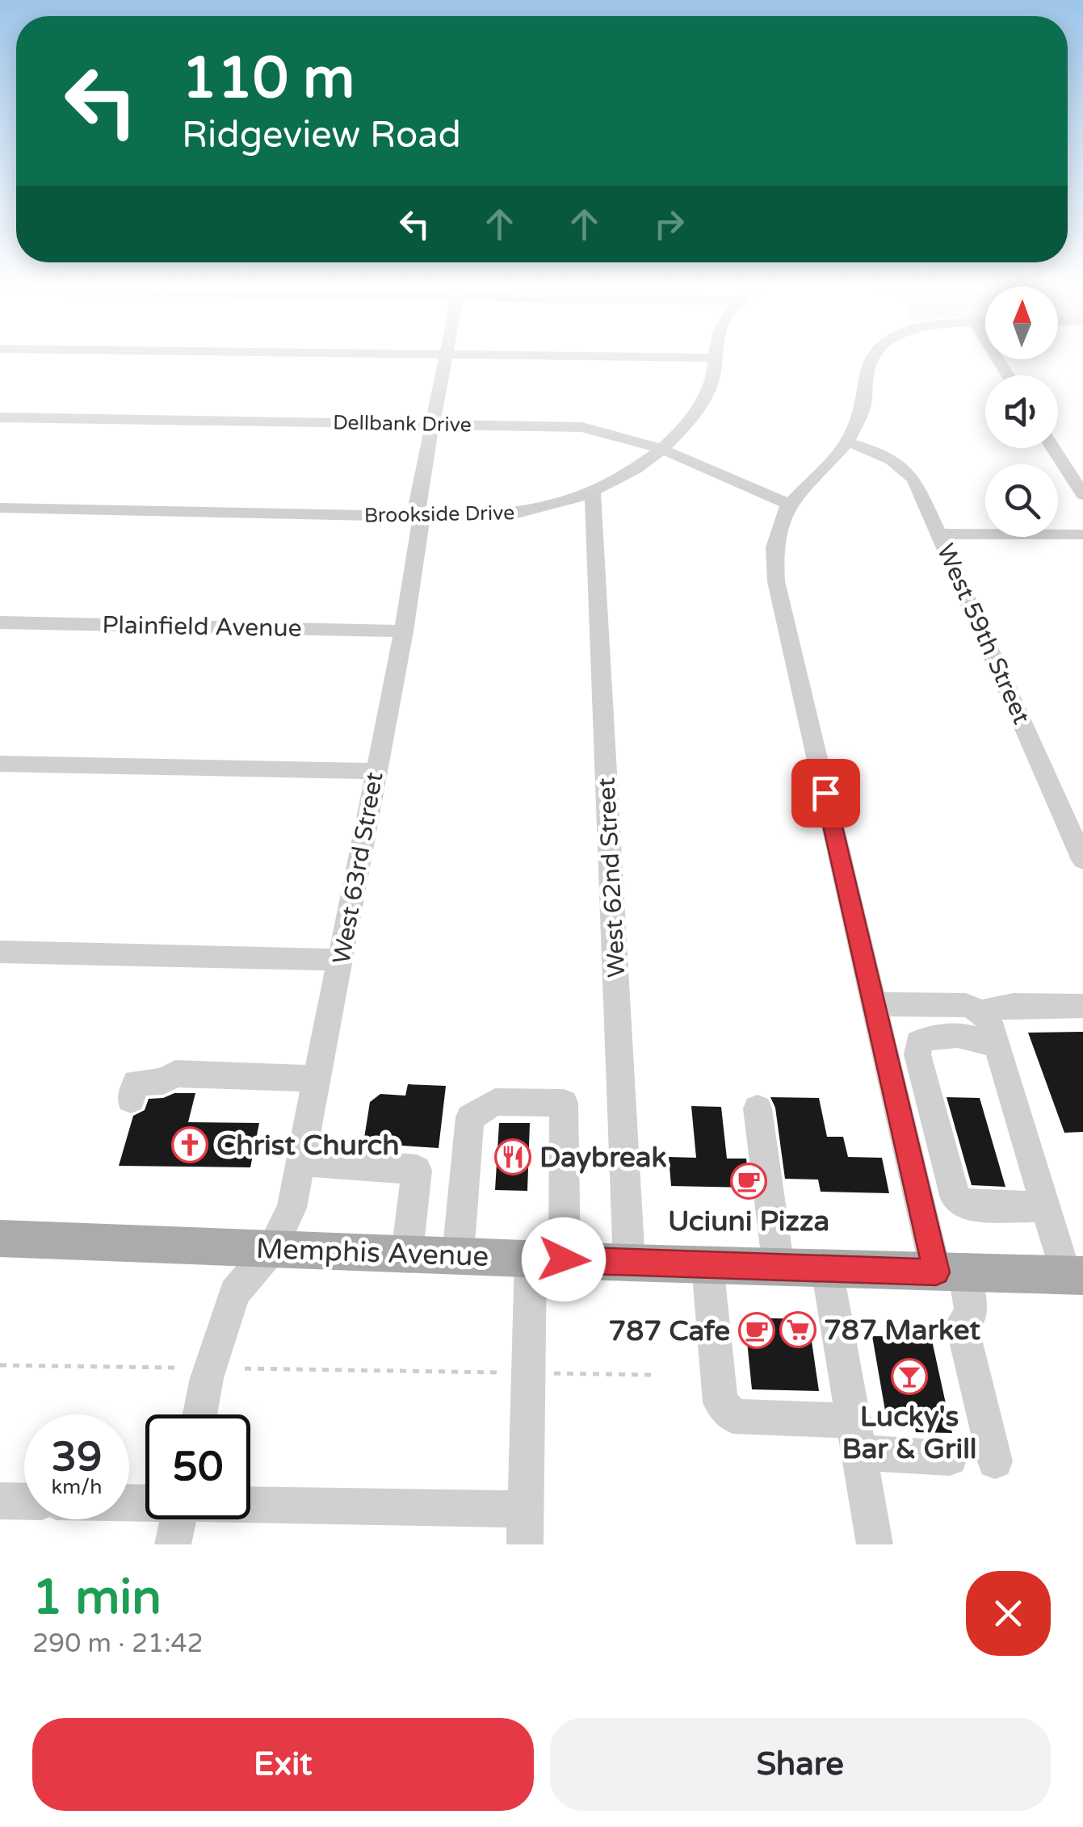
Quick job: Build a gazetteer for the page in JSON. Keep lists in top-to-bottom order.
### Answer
{
  "streets": {
    "main road": ["Memphis Avenue"],
    "street": [
      "Dellbank Drive",
      "Brookside Drive",
      "Plainfield Avenue",
      "West 59th Street",
      "West 63rd Street",
      "West 62nd Street"
    ]
  },
  "crossings": [
    ["Dellbank Drive", "Brookside Drive"],
    ["Dellbank Drive", "West 63rd Street"],
    ["Brookside Drive", "West 63rd Street"],
    ["Brookside Drive", "West 62nd Street"],
    ["Plainfield Avenue", "West 63rd Street"],
    ["West 63rd Street", "Memphis Avenue"],
    ["West 62nd Street", "Memphis Avenue"]
  ],
  "places": {
    "church": ["Christ Church"],
    "restaurant": ["Daybreak"],
    "cafe": ["Uciuni Pizza", "787 Cafe"],
    "supermarket": ["787 Market"],
    "bar": ["Lucky's Bar & Grill"]
  },
  "north": "top",
  "page": {
    "turn": ["110 m", "Ridgeview Road"],
    "speed": "39 km/h",
    "limit": "50",
    "heading": ["1 min", "290 m · 21:42"],
    "buttons": ["Exit", "Share"]
  }
}
